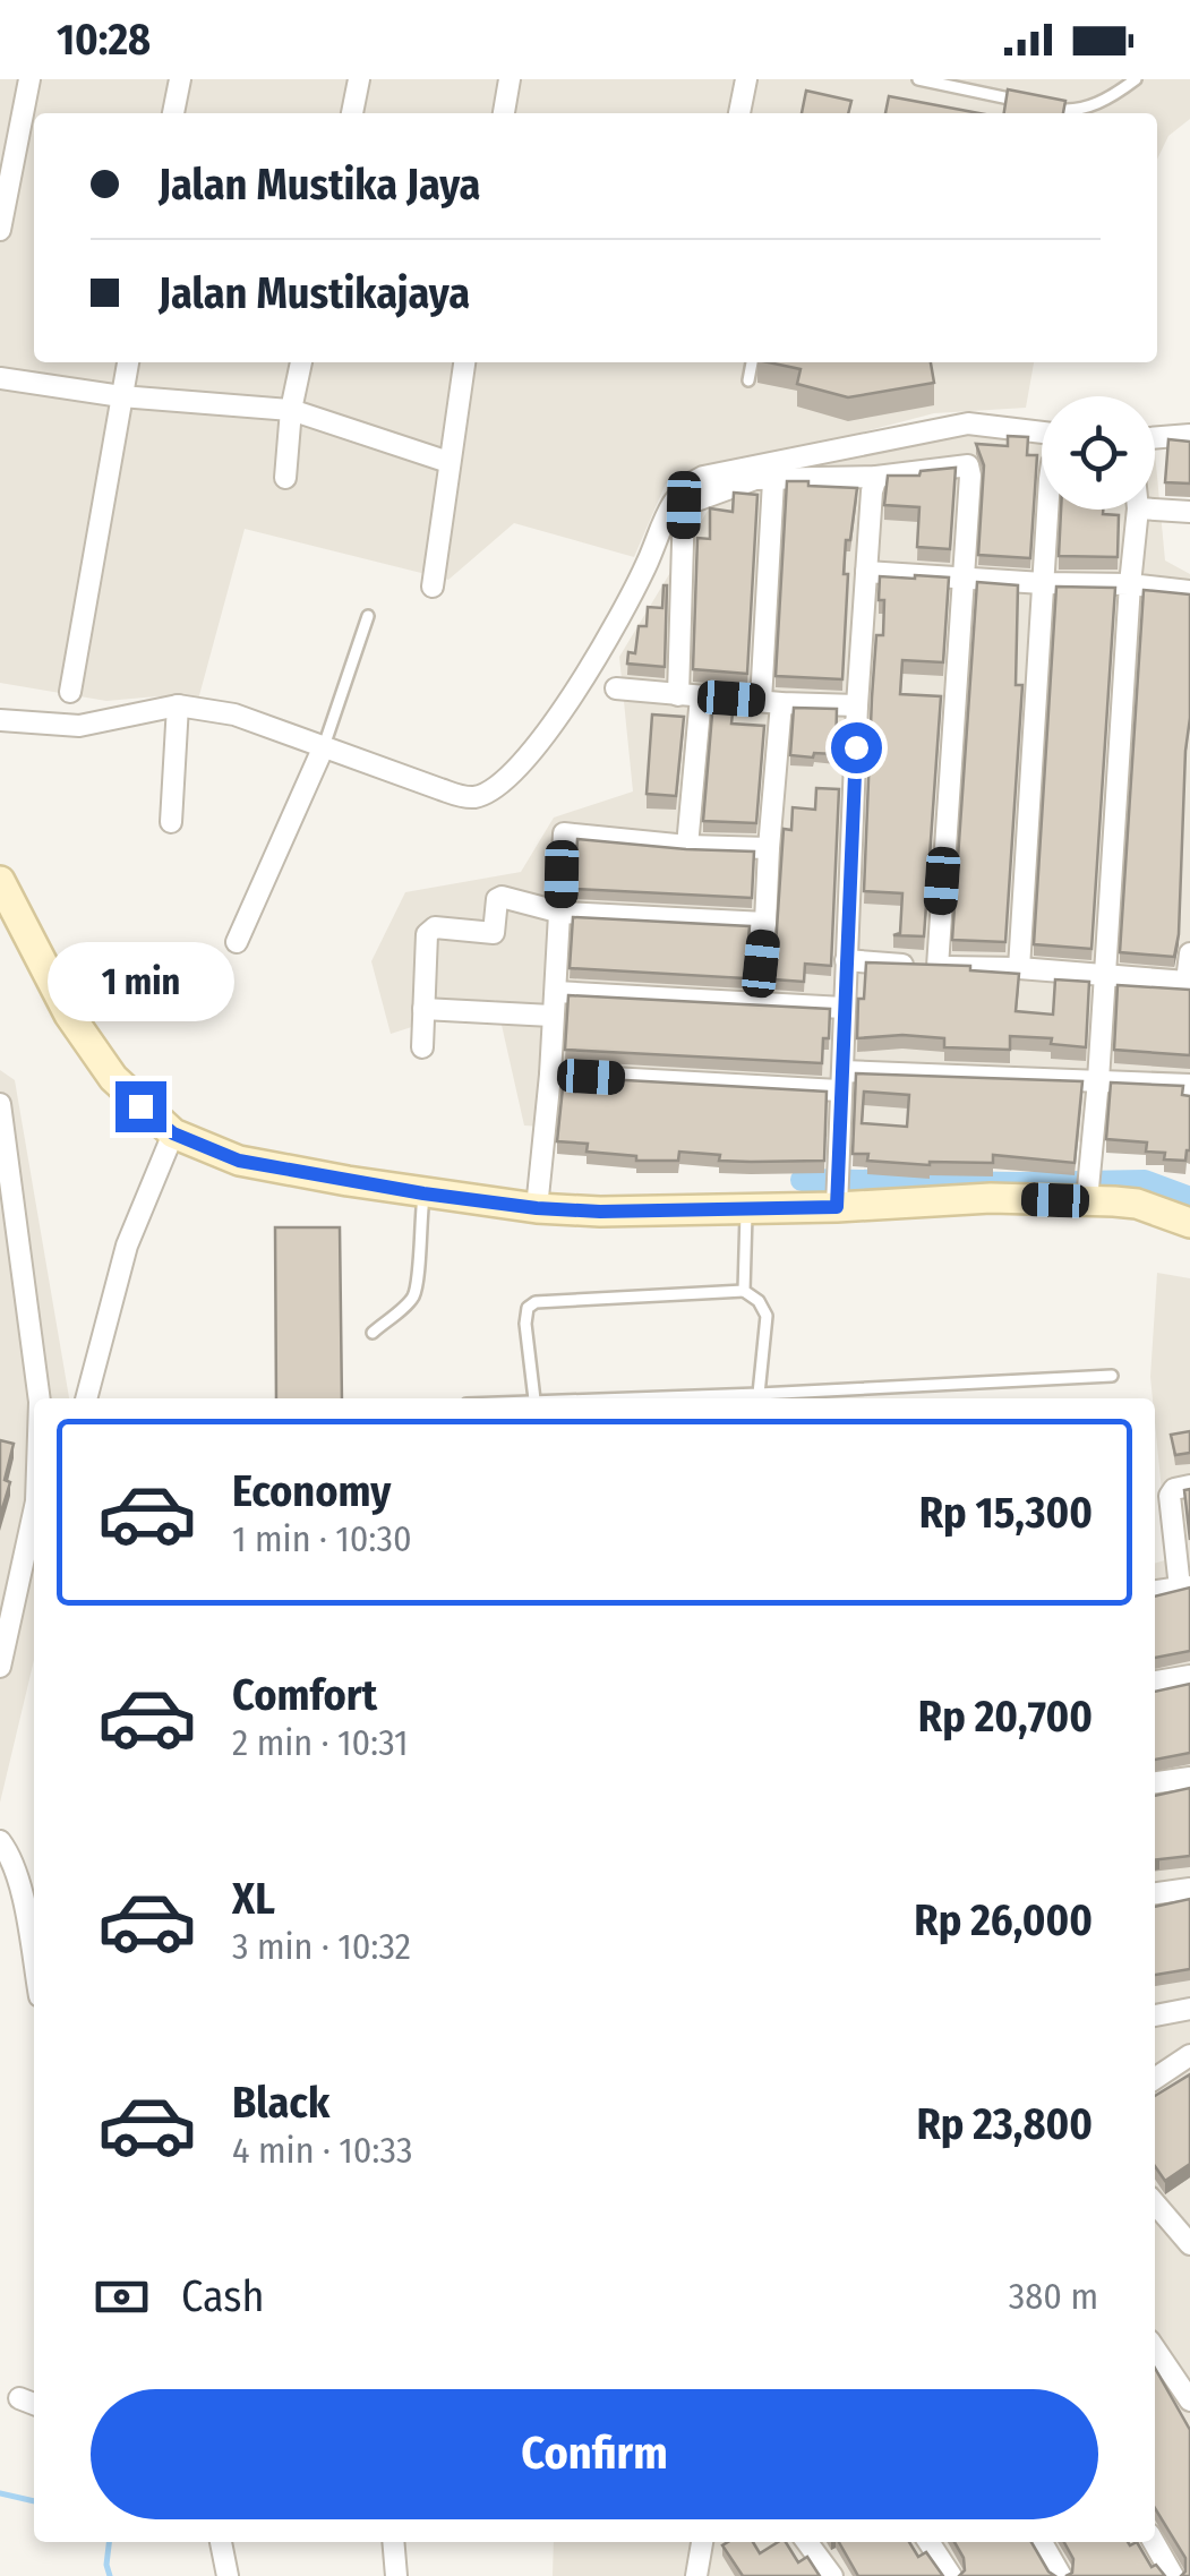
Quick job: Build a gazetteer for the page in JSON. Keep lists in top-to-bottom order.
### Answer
{
  "page": {
    "status": "10:28",
    "banner": ["Jalan Mustika Jaya", "Jalan Mustikajaya"],
    "bubble": "1 min",
    "list": [
      {
        "name": "Economy",
        "note": "1 min · 10:30",
        "value": "Rp 15,300"
      },
      {
        "name": "Comfort",
        "note": "2 min · 10:31",
        "value": "Rp 20,700"
      },
      {
        "name": "XL",
        "note": "3 min · 10:32",
        "value": "Rp 26,000"
      },
      {
        "name": "Black",
        "note": "4 min · 10:33",
        "value": "Rp 23,800"
      }
    ],
    "pay": ["Cash", "380 m"],
    "buttons": "Confirm"
  }
}
